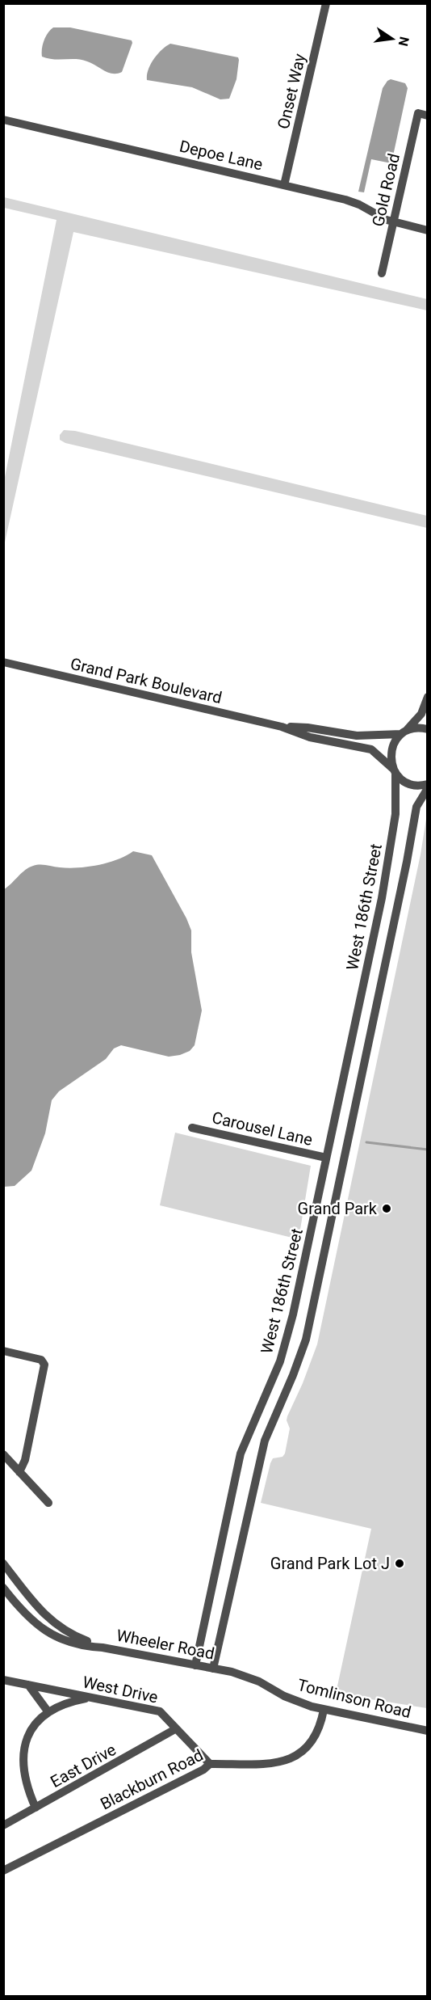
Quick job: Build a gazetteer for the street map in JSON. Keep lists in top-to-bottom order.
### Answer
{
  "streets": {
    "street": [
      "Onset Way",
      "Depoe Lane",
      "Gold Road",
      "Grand Park Boulevard",
      "West 186th Street",
      "Carousel Lane",
      "Wheeler Road",
      "West Drive",
      "Tomlinson Road",
      "East Drive",
      "Blackburn Road"
    ]
  },
  "crossings": [
    ["Onset Way", "Depoe Lane"],
    ["Depoe Lane", "Gold Road"],
    ["Grand Park Boulevard", "West 186th Street"],
    ["West 186th Street", "Carousel Lane"],
    ["West 186th Street", "Wheeler Road"],
    ["West 186th Street", "Tomlinson Road"],
    ["Wheeler Road", "Tomlinson Road"],
    ["West Drive", "East Drive"],
    ["West Drive", "Blackburn Road"],
    ["Tomlinson Road", "Blackburn Road"]
  ],
  "places": ["Grand Park", "Grand Park Lot J"],
  "north": "right"
}
